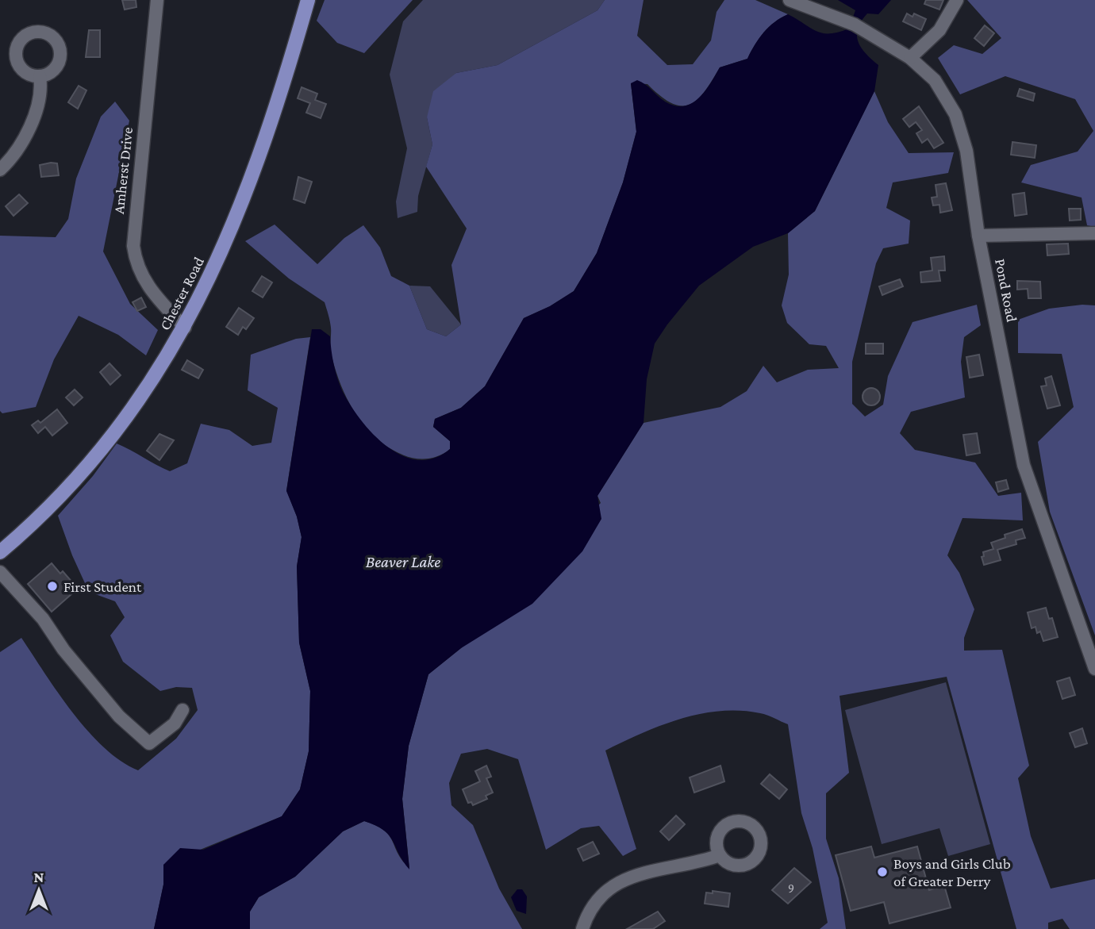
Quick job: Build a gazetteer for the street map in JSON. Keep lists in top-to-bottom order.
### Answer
{
  "streets": {
    "main road": ["Chester Road"],
    "street": ["Amherst Drive", "Pond Road"]
  },
  "crossings": [
    ["Amherst Drive", "Chester Road"]
  ],
  "water": ["Beaver Lake"],
  "places": ["First Student", "Boys and Girls Club of Greater Derry"],
  "house_numbers": ["9"],
  "north": "top"
}
